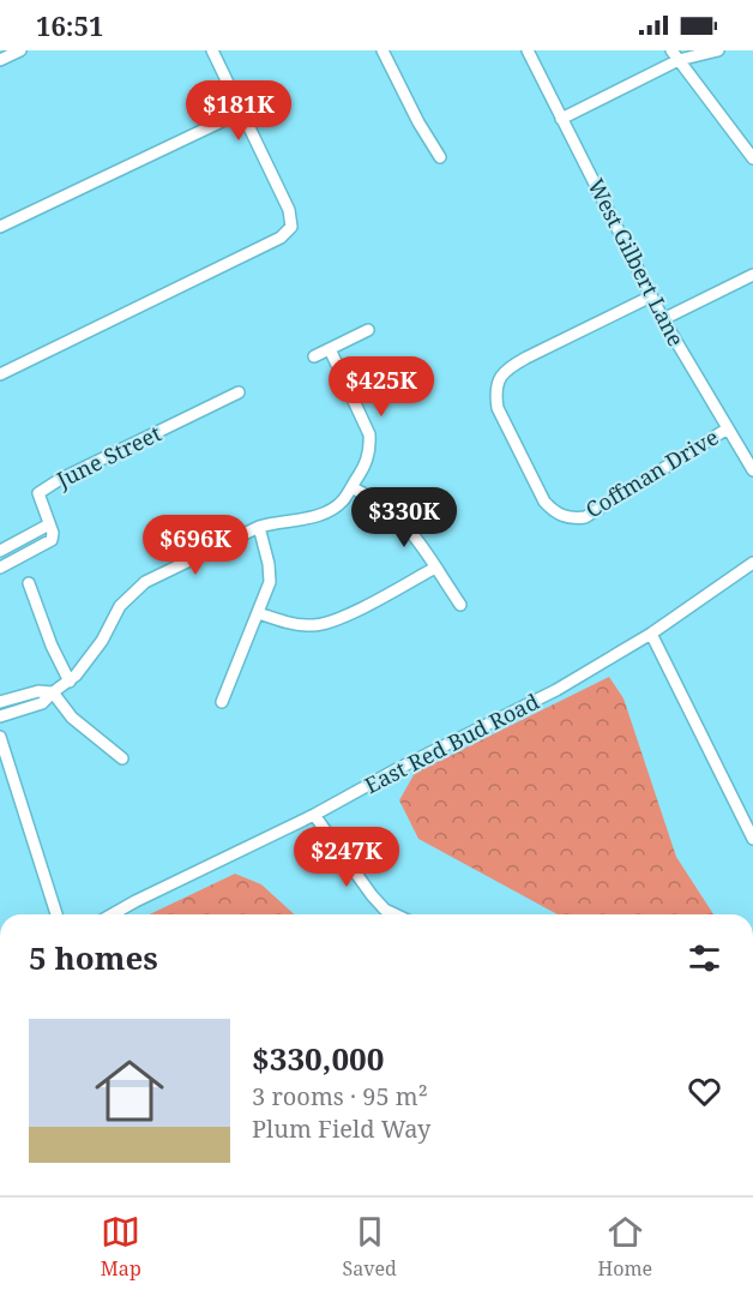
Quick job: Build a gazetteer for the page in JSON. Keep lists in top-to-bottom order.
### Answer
{
  "streets": {
    "street": [
      "West Gilbert Lane",
      "June Street",
      "Coffman Drive",
      "East Red Bud Road"
    ]
  },
  "crossings": [
    ["West Gilbert Lane", "Coffman Drive"]
  ],
  "page": {
    "status": "16:51",
    "price": [
      "$181K",
      "$425K",
      "$330K",
      "$696K",
      "$247K"
    ],
    "heading": "5 homes",
    "list": [
      {
        "name": "$330,000",
        "note": "3 rooms · 95 m² · Plum Field Way"
      }
    ],
    "tabs": ["Map", "Saved", "Home"]
  }
}
